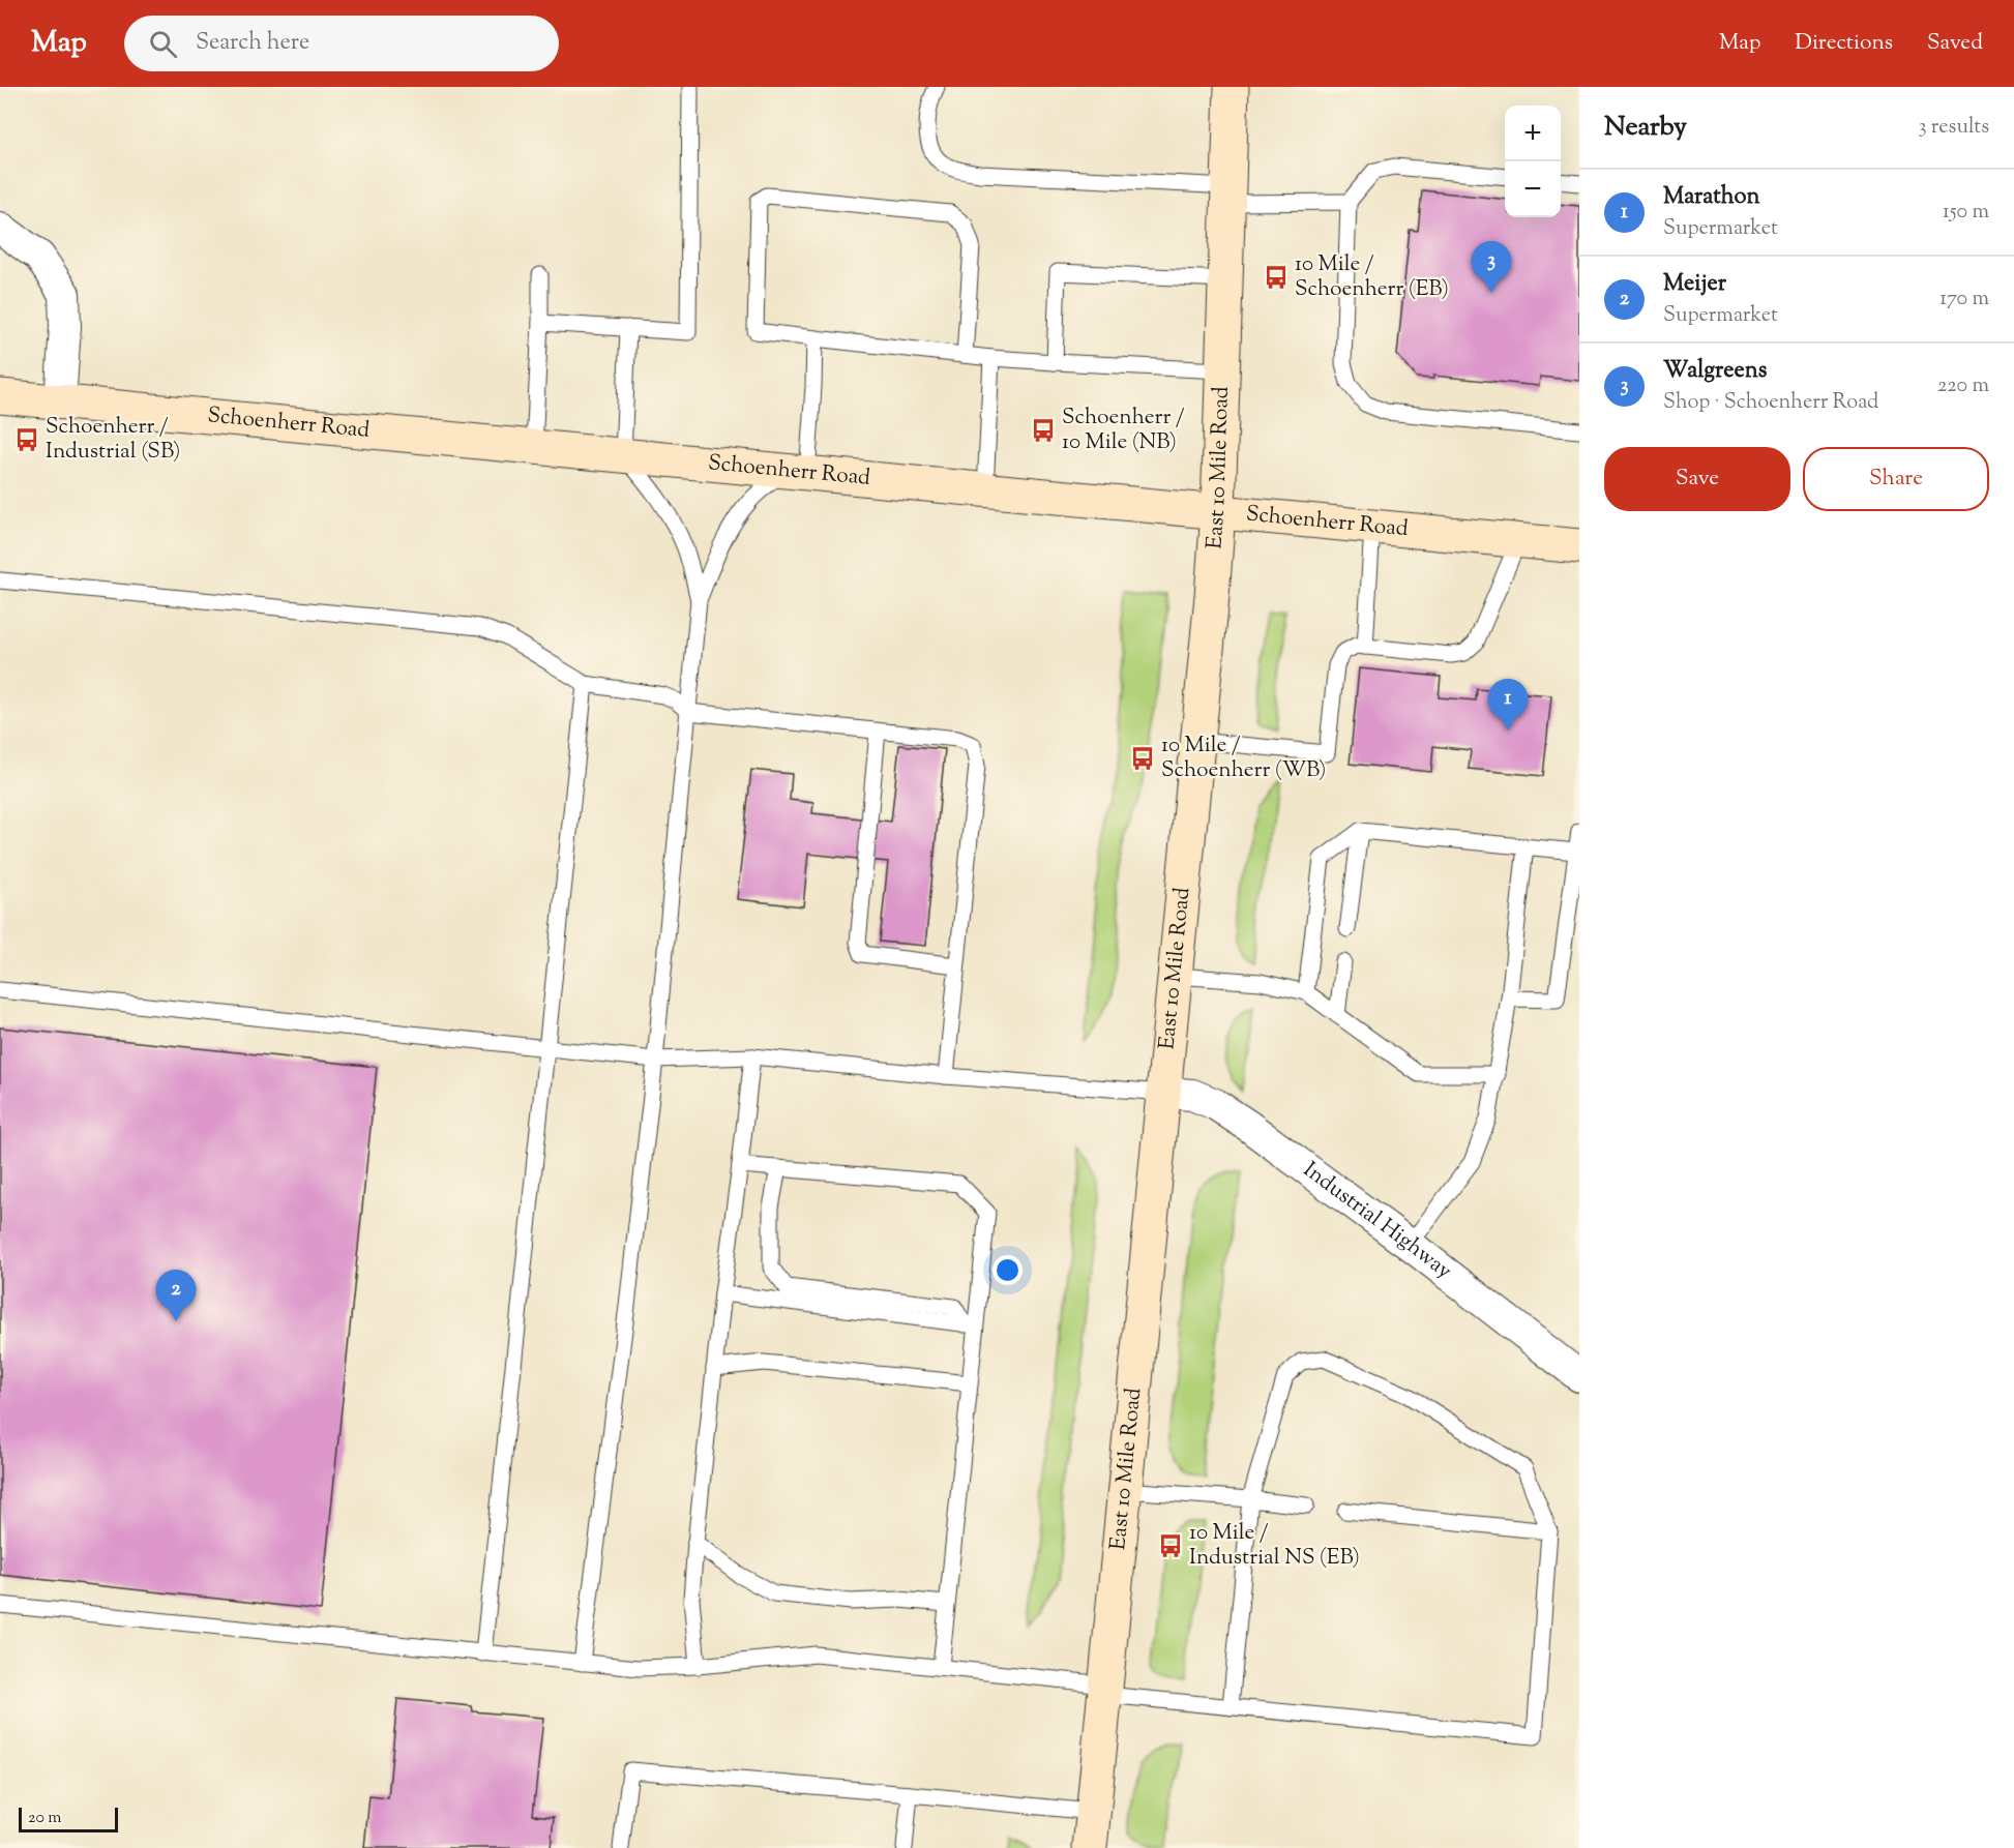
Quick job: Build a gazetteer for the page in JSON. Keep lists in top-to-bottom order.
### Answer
{
  "streets": {
    "main road": ["Schoenherr Road", "East 10 Mile Road"],
    "street": ["Industrial Highway"]
  },
  "crossings": [
    ["Schoenherr Road", "East 10 Mile Road"],
    ["East 10 Mile Road", "Industrial Highway"]
  ],
  "places": {
    "bus stop": [
      "10 Mile / Schoenherr (EB)",
      "Schoenherr / 10 Mile (NB)",
      "Schoenherr / Industrial (SB)",
      "10 Mile / Schoenherr (WB)",
      "10 Mile / Industrial NS (EB)"
    ]
  },
  "scale_bar": "20 m",
  "page": {
    "header": "Map",
    "search": "Search here",
    "nav": ["Map", "Directions", "Saved"],
    "heading": ["Nearby", "3 results"],
    "map_buttons": ["+", "−"],
    "list": [
      {
        "mark": "1",
        "name": "Marathon",
        "note": "Supermarket",
        "value": "150 m"
      },
      {
        "mark": "2",
        "name": "Meijer",
        "note": "Supermarket",
        "value": "170 m"
      },
      {
        "mark": "3",
        "name": "Walgreens",
        "note": "Shop · Schoenherr Road",
        "value": "220 m"
      }
    ],
    "pins": ["3", "1", "2"],
    "buttons": ["Save", "Share"],
    "scale": "20 m"
  }
}
